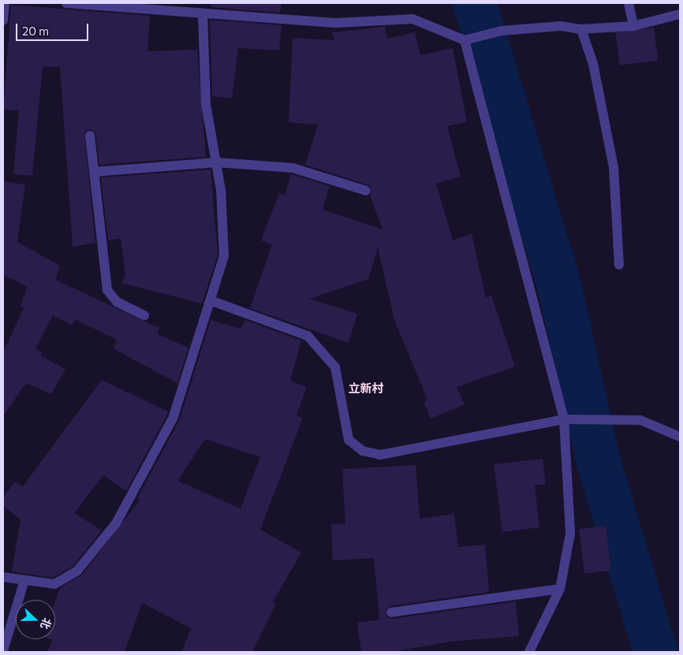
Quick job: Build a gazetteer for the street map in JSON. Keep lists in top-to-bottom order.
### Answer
{
  "districts": ["立新村"],
  "scale_bar": "20 m",
  "north": "right"
}
